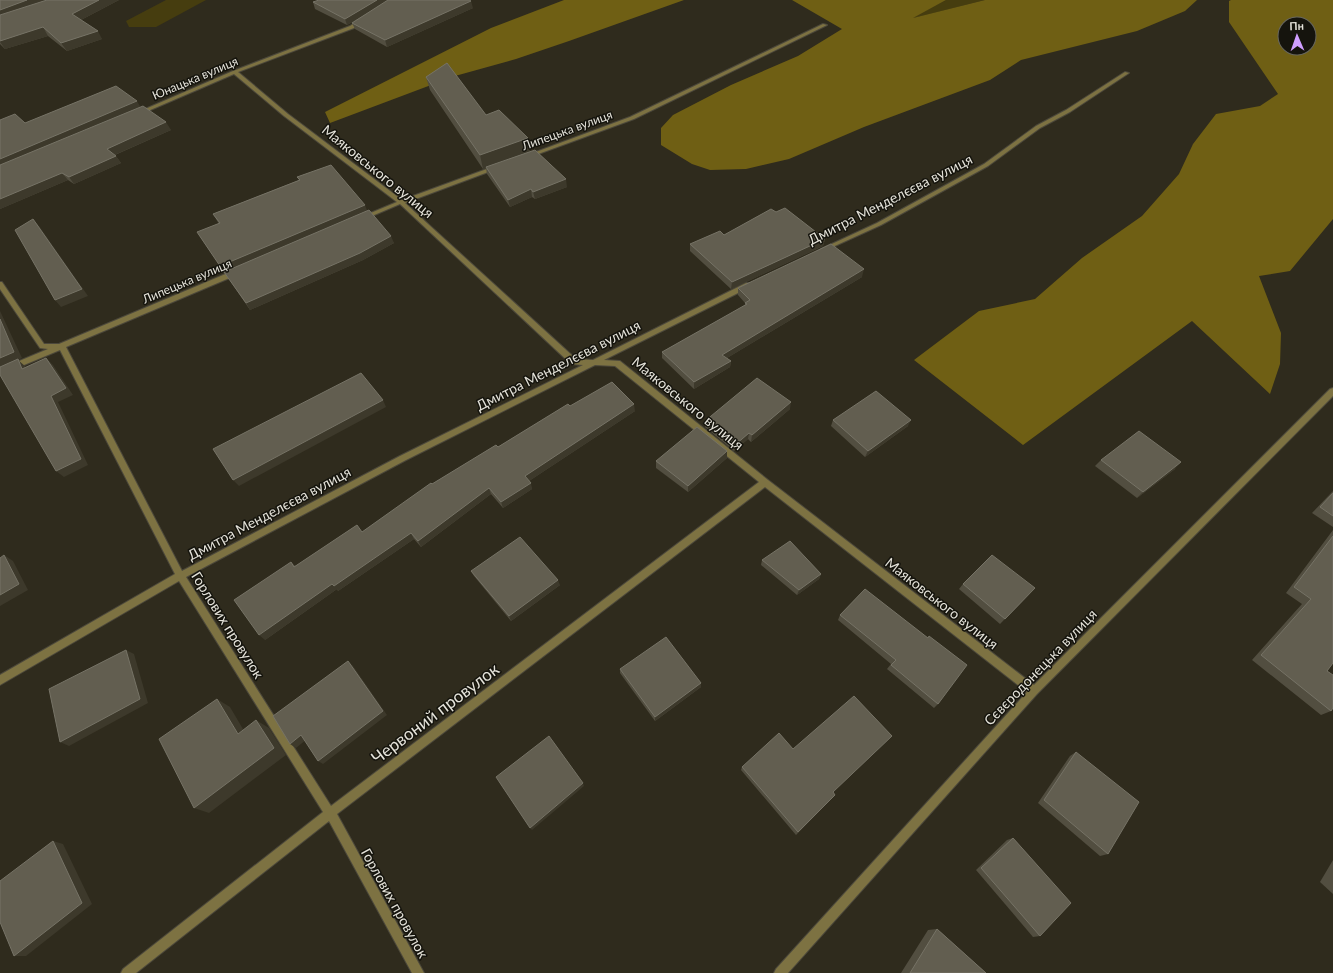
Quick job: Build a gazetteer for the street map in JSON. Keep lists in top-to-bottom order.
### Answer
{
  "streets": {
    "street": [
      "Юнацька вулиця",
      "Липецька вулиця",
      "Маяковського вулиця",
      "Дмитра Менделєєва вулиця",
      "Горлових провулок",
      "Сєвєродонецька вулиця",
      "Червоний провулок"
    ]
  },
  "crossings": [
    ["Юнацька вулиця", "Маяковського вулиця"],
    ["Липецька вулиця", "Горлових провулок"],
    ["Маяковського вулиця", "Дмитра Менделєєва вулиця"],
    ["Маяковського вулиця", "Сєвєродонецька вулиця"],
    ["Маяковського вулиця", "Червоний провулок"],
    ["Дмитра Менделєєва вулиця", "Горлових провулок"],
    ["Горлових провулок", "Червоний провулок"]
  ],
  "north": "top"
}
